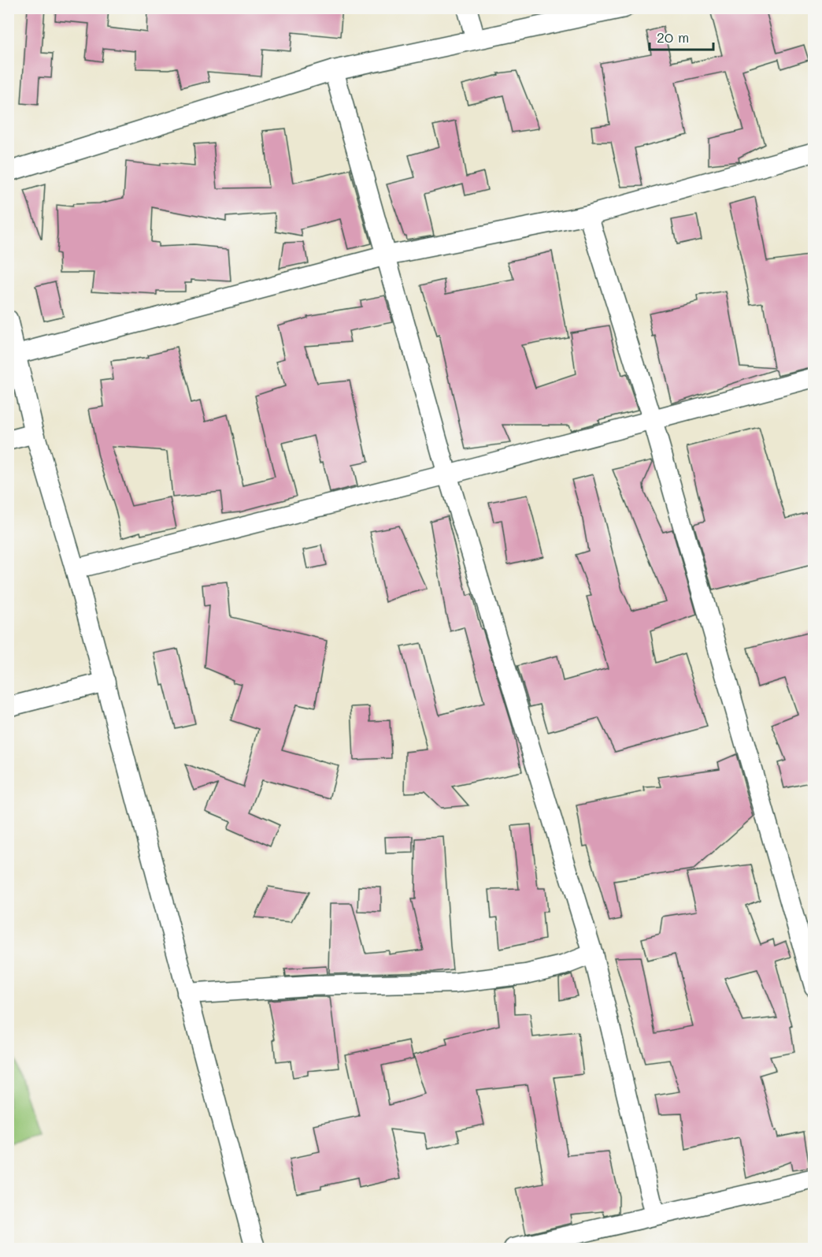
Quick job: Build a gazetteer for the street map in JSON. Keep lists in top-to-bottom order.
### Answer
{
  "scale_bar": "20 m"
}
